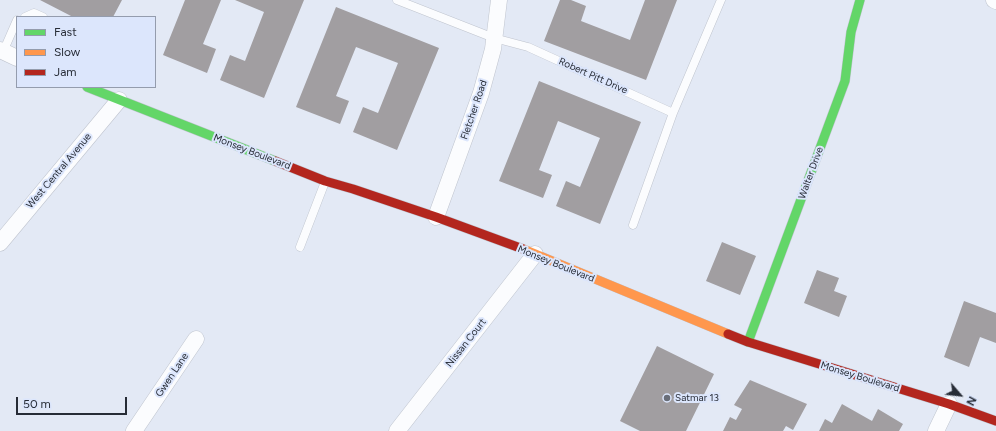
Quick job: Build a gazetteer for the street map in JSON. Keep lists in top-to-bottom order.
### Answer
{
  "streets": {
    "street": [
      "Fletcher Road",
      "Monsey Boulevard",
      "West Central Avenue",
      "Walter Drive",
      "Nissan Court",
      "Gwen Lane"
    ],
    "lane": ["Robert Pitt Drive"]
  },
  "crossings": [
    ["Robert Pitt Drive", "Fletcher Road"],
    ["Fletcher Road", "Monsey Boulevard"],
    ["Monsey Boulevard", "West Central Avenue"],
    ["Monsey Boulevard", "Walter Drive"],
    ["Monsey Boulevard", "Nissan Court"]
  ],
  "places": ["Satmar 13"],
  "legend": ["Fast", "Slow", "Jam"],
  "scale_bar": "50 m",
  "north": "bottom right"
}
